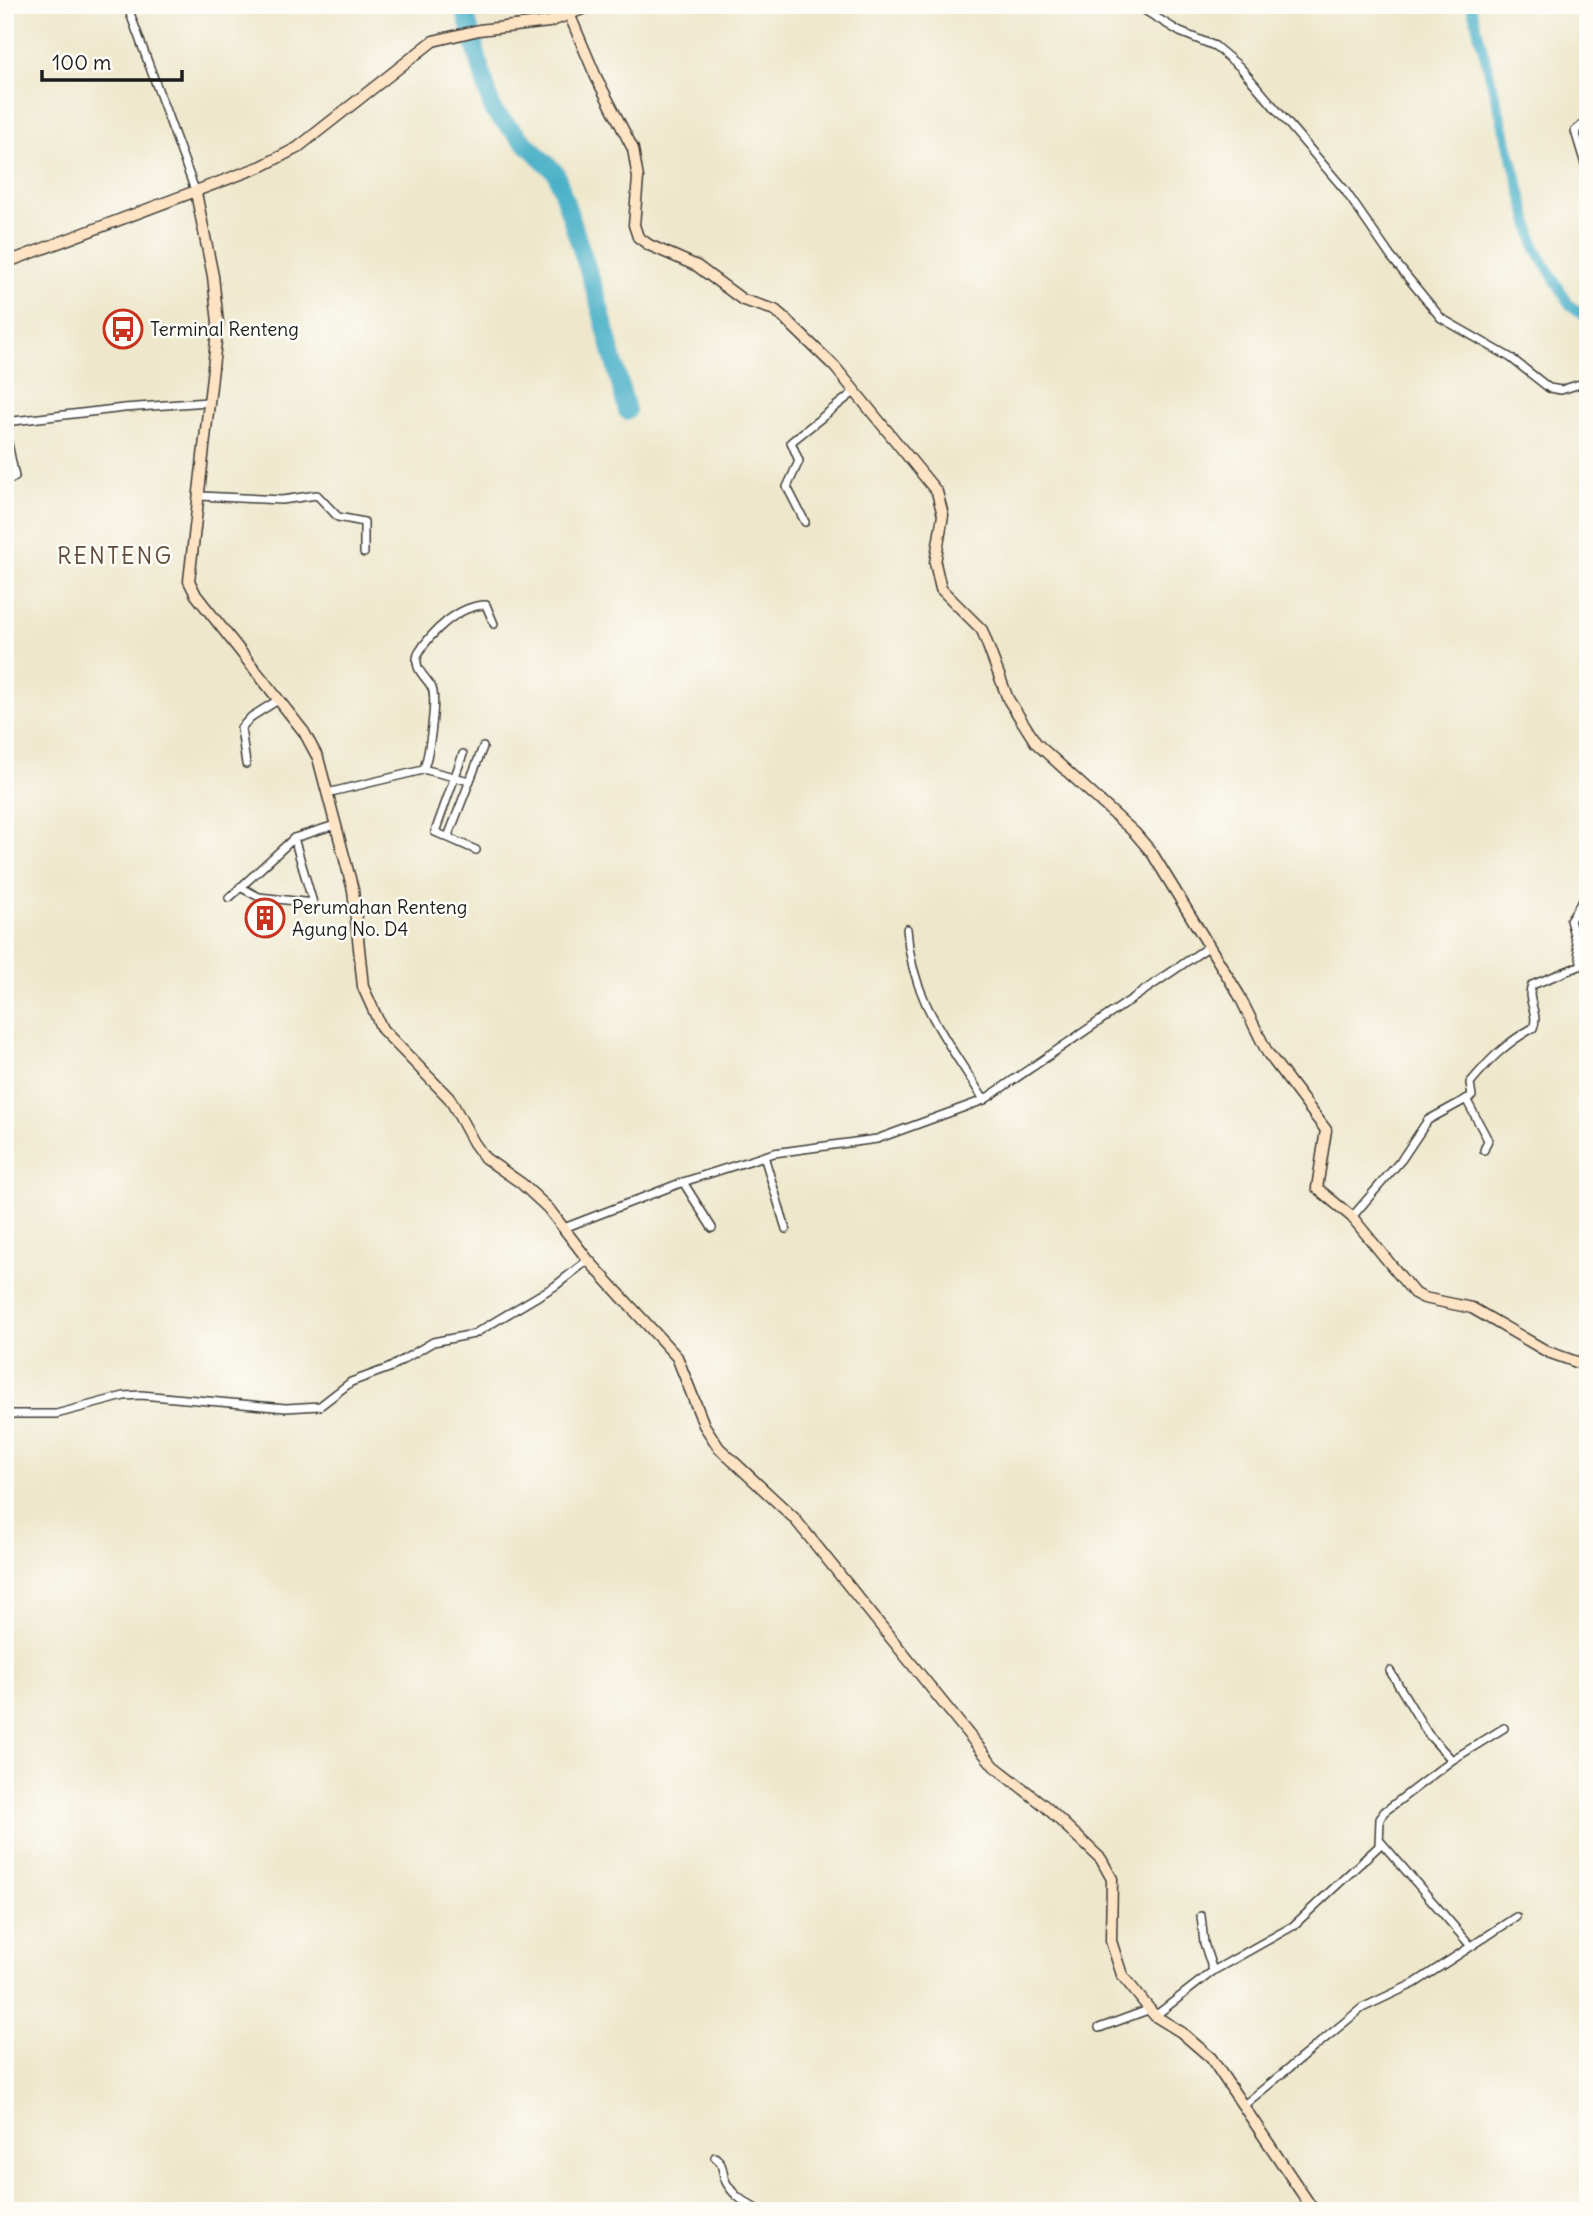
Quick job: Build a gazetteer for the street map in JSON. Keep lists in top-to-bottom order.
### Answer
{
  "districts": ["RENTENG"],
  "places": {
    "bus stop": ["Terminal Renteng"],
    "building": ["Perumahan Renteng Agung No. D4"]
  },
  "scale_bar": "100 m"
}
